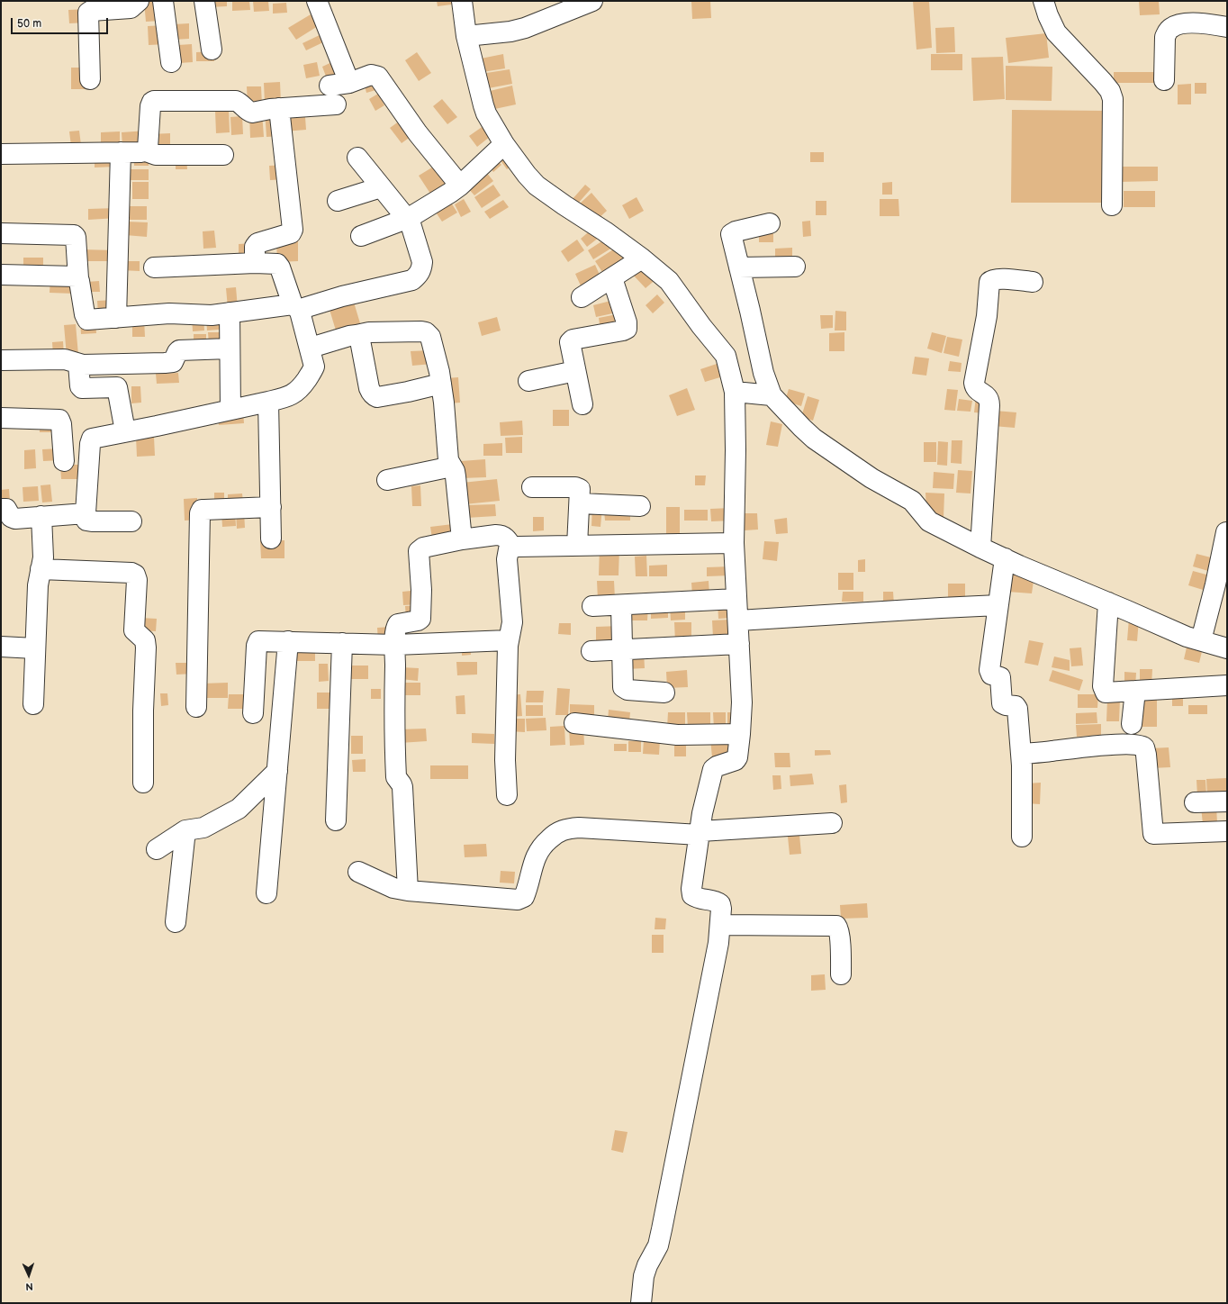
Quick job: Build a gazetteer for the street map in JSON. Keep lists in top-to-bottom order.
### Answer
{
  "scale_bar": "50 m",
  "north": "bottom"
}
